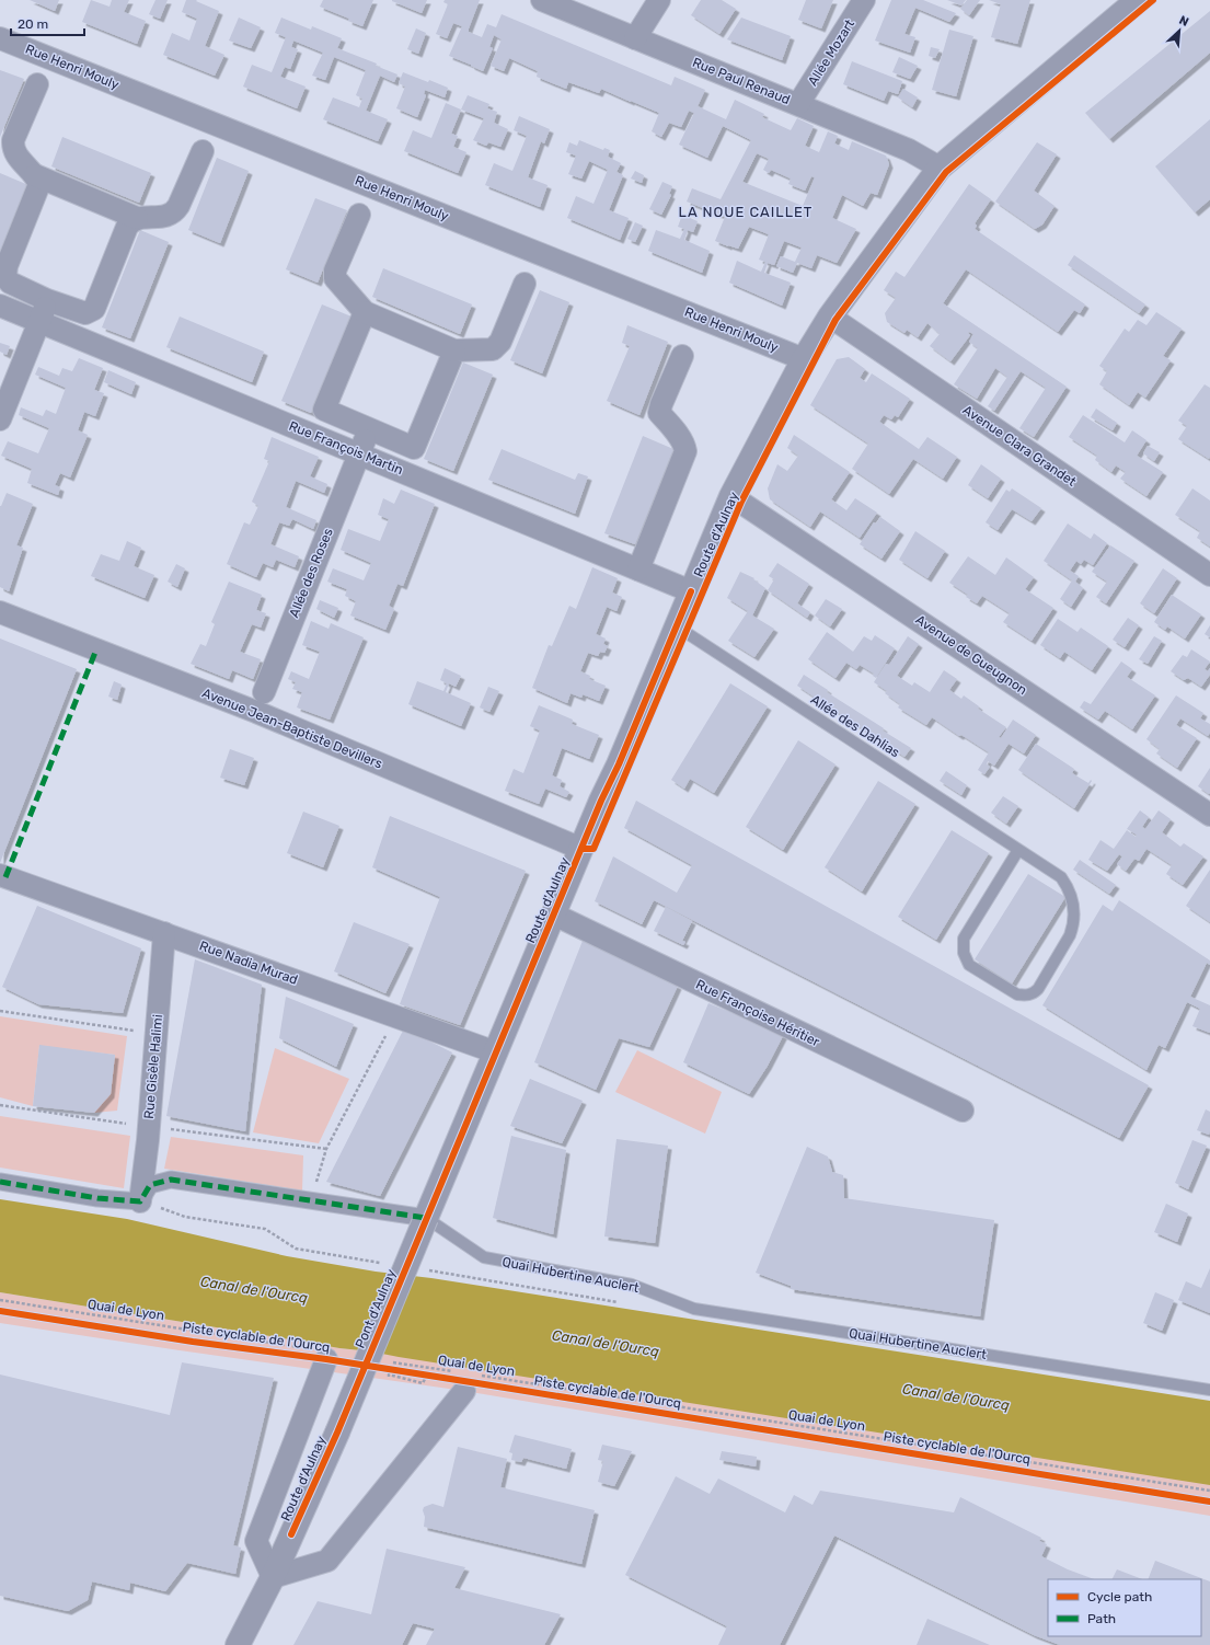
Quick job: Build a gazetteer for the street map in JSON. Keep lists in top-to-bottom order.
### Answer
{
  "streets": {
    "street": [
      "Allée Mozart",
      "Rue Henri Mouly",
      "Rue Paul Renaud",
      "Avenue Clara Grandet",
      "Rue François Martin",
      "Route d'Aulnay",
      "Allée des Roses",
      "Avenue de Gueugnon",
      "Avenue Jean-Baptiste Devillers",
      "Rue Nadia Murad",
      "Rue Françoise Héritier",
      "Rue Gisèle Halimi",
      "Quai Hubertine Auclert",
      "Pont d'Aulnay"
    ],
    "lane": ["Allée des Dahlias"],
    "path": ["Quai de Lyon"],
    "cycle path": ["Piste cyclable de l'Ourcq"]
  },
  "crossings": [
    ["Allée Mozart", "Rue Paul Renaud"],
    ["Rue Henri Mouly", "Route d'Aulnay"],
    ["Rue Paul Renaud", "Route d'Aulnay"],
    ["Avenue Clara Grandet", "Route d'Aulnay"],
    ["Rue François Martin", "Route d'Aulnay"],
    ["Rue François Martin", "Allée des Roses"],
    ["Route d'Aulnay", "Avenue de Gueugnon"],
    ["Route d'Aulnay", "Allée des Dahlias"],
    ["Route d'Aulnay", "Avenue Jean-Baptiste Devillers"],
    ["Route d'Aulnay", "Rue Nadia Murad"],
    ["Route d'Aulnay", "Rue Françoise Héritier"],
    ["Route d'Aulnay", "Quai Hubertine Auclert"],
    ["Route d'Aulnay", "Pont d'Aulnay"],
    ["Rue Nadia Murad", "Rue Gisèle Halimi"],
    ["Rue Gisèle Halimi", "Quai Hubertine Auclert"],
    ["Quai Hubertine Auclert", "Pont d'Aulnay"]
  ],
  "districts": ["LA NOUE CAILLET"],
  "water": ["Canal de l'Ourcq"],
  "legend": ["Cycle path", "Path"],
  "scale_bar": "20 m",
  "north": "top right"
}
